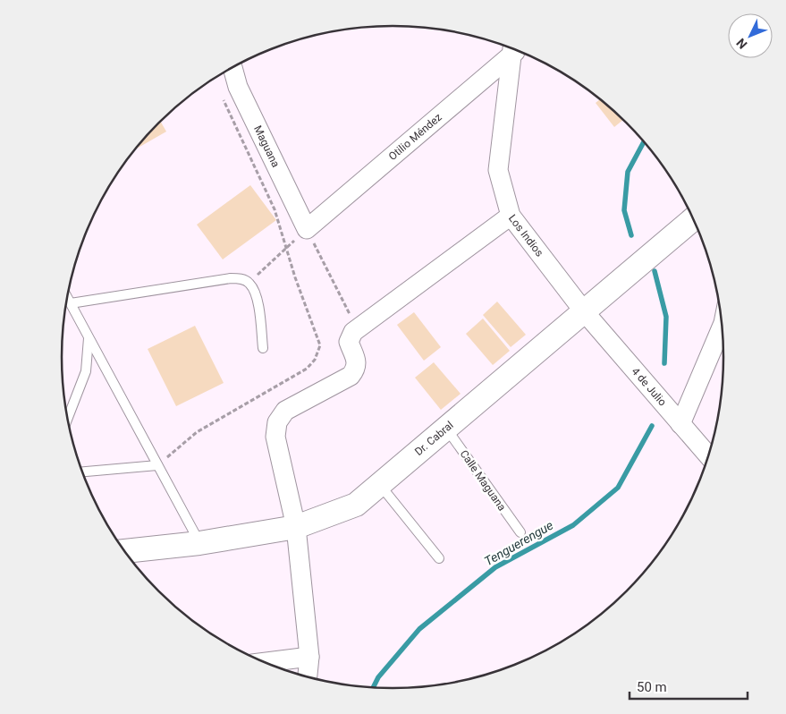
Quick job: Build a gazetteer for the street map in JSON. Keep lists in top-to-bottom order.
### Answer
{
  "streets": {
    "street": [
      "Otilio Méndez",
      "Maguana",
      "Los Indios",
      "4 de Julio",
      "Dr. Cabral"
    ],
    "lane": ["Calle Maguana"]
  },
  "crossings": [
    ["Otilio Méndez", "Maguana"],
    ["Los Indios", "4 de Julio"],
    ["Los Indios", "Dr. Cabral"],
    ["4 de Julio", "Dr. Cabral"],
    ["Dr. Cabral", "Calle Maguana"]
  ],
  "water": ["Tenguerengue"],
  "scale_bar": "50 m",
  "north": "bottom left"
}
